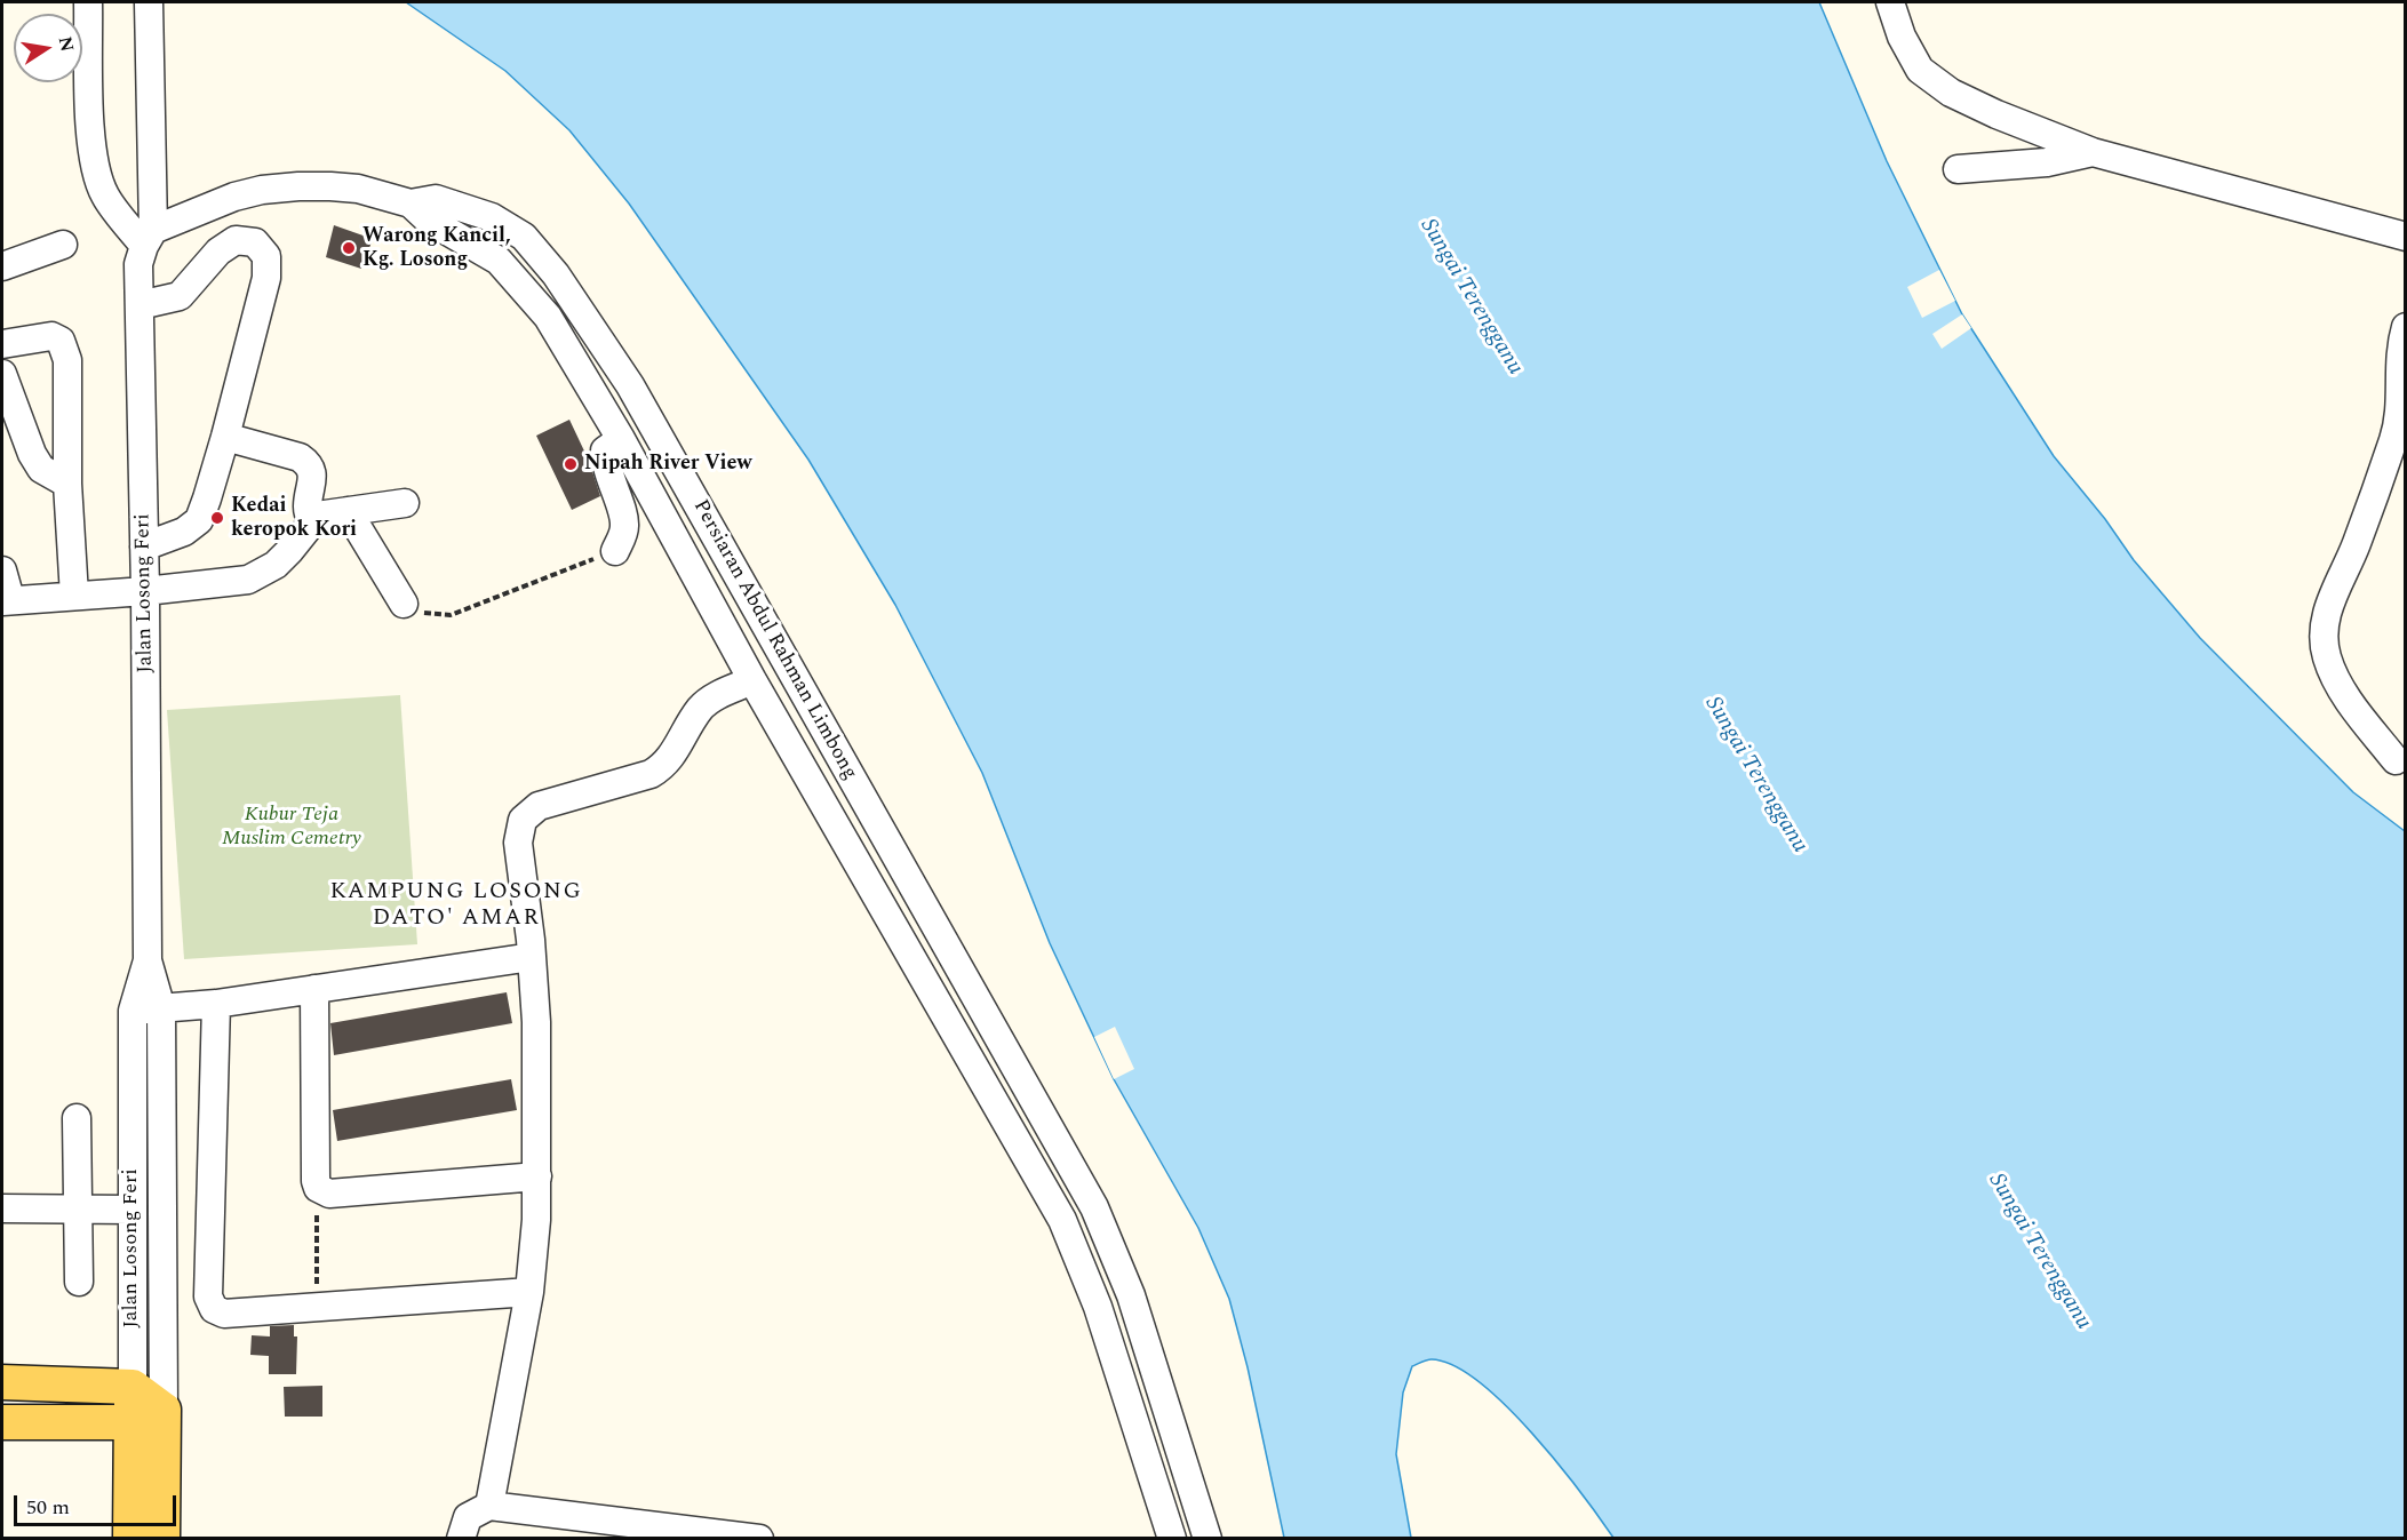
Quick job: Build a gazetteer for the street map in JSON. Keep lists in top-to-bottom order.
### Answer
{
  "streets": {
    "main road": ["Jalan Losong Feri"],
    "street": ["Persiaran Abdul Rahman Limbong"]
  },
  "districts": ["KAMPUNG LOSONG DATO' AMAR"],
  "water": ["Sungai Terengganu"],
  "parks": ["Kubur Teja Muslim Cemetry"],
  "places": ["Warong Kancil, Kg. Losong", "Nipah River View", "Kedai keropok Kori"],
  "scale_bar": "50 m",
  "north": "right"
}
